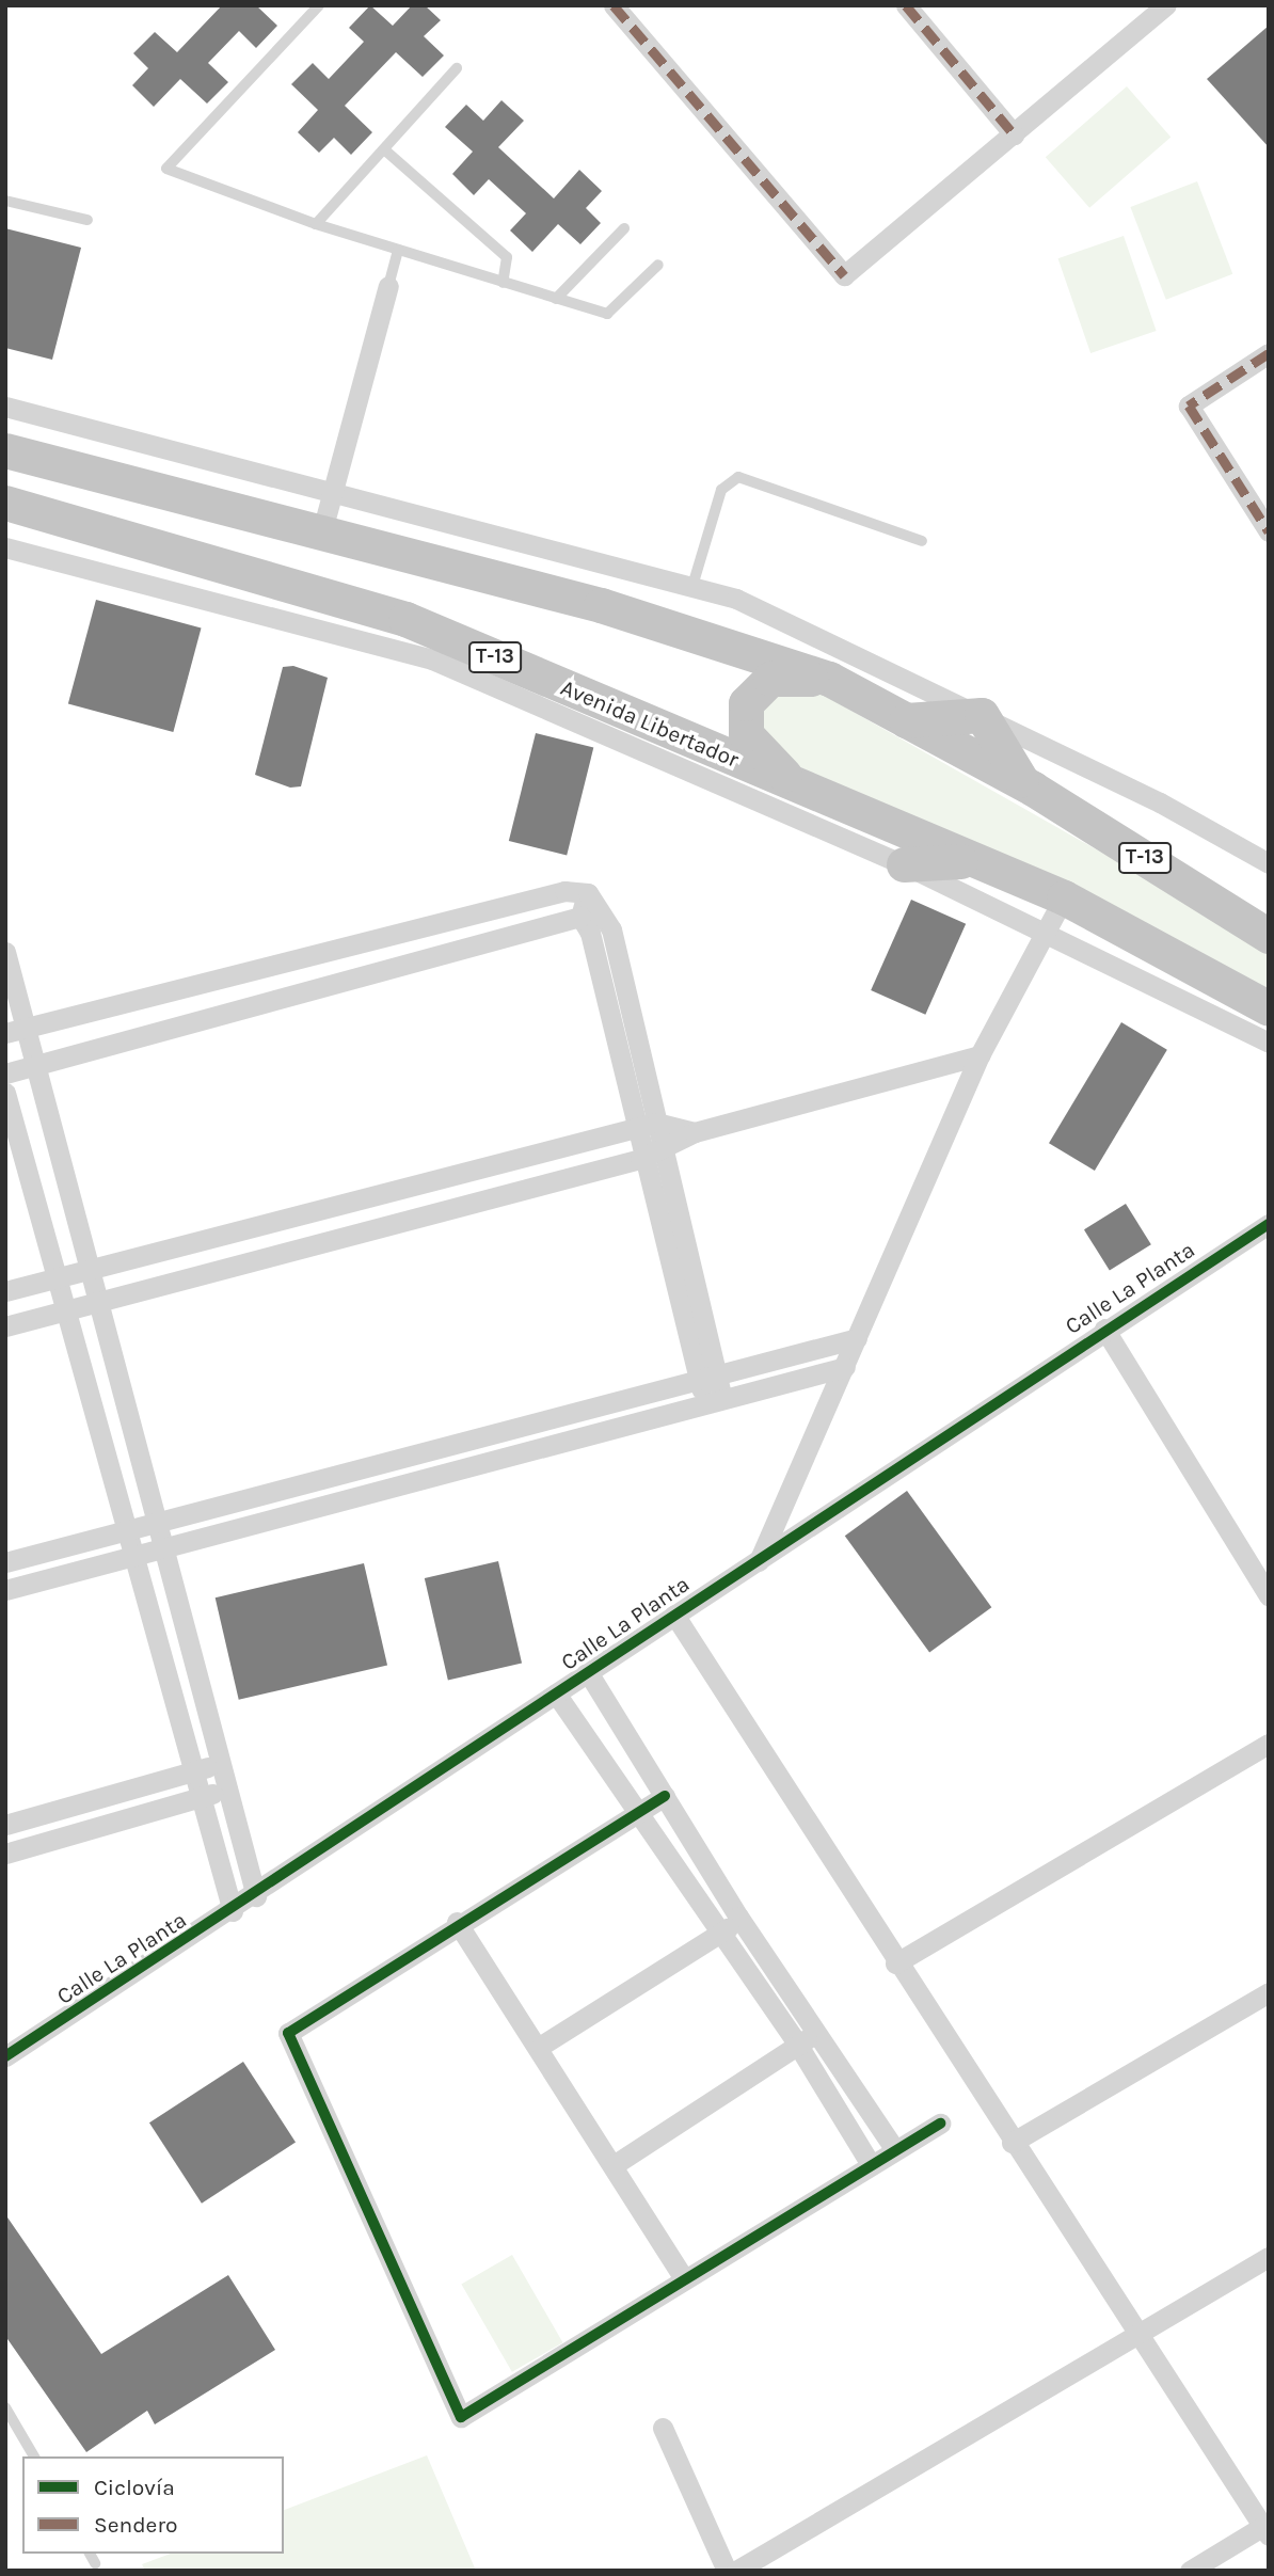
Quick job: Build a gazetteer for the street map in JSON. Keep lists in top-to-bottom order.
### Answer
{
  "streets": {
    "highway": ["T-13", "Avenida Libertador"],
    "street": ["Calle La Planta"]
  },
  "crossings": [
    ["T-13", "Avenida Libertador"]
  ],
  "legend": ["Ciclovía", "Sendero"]
}
